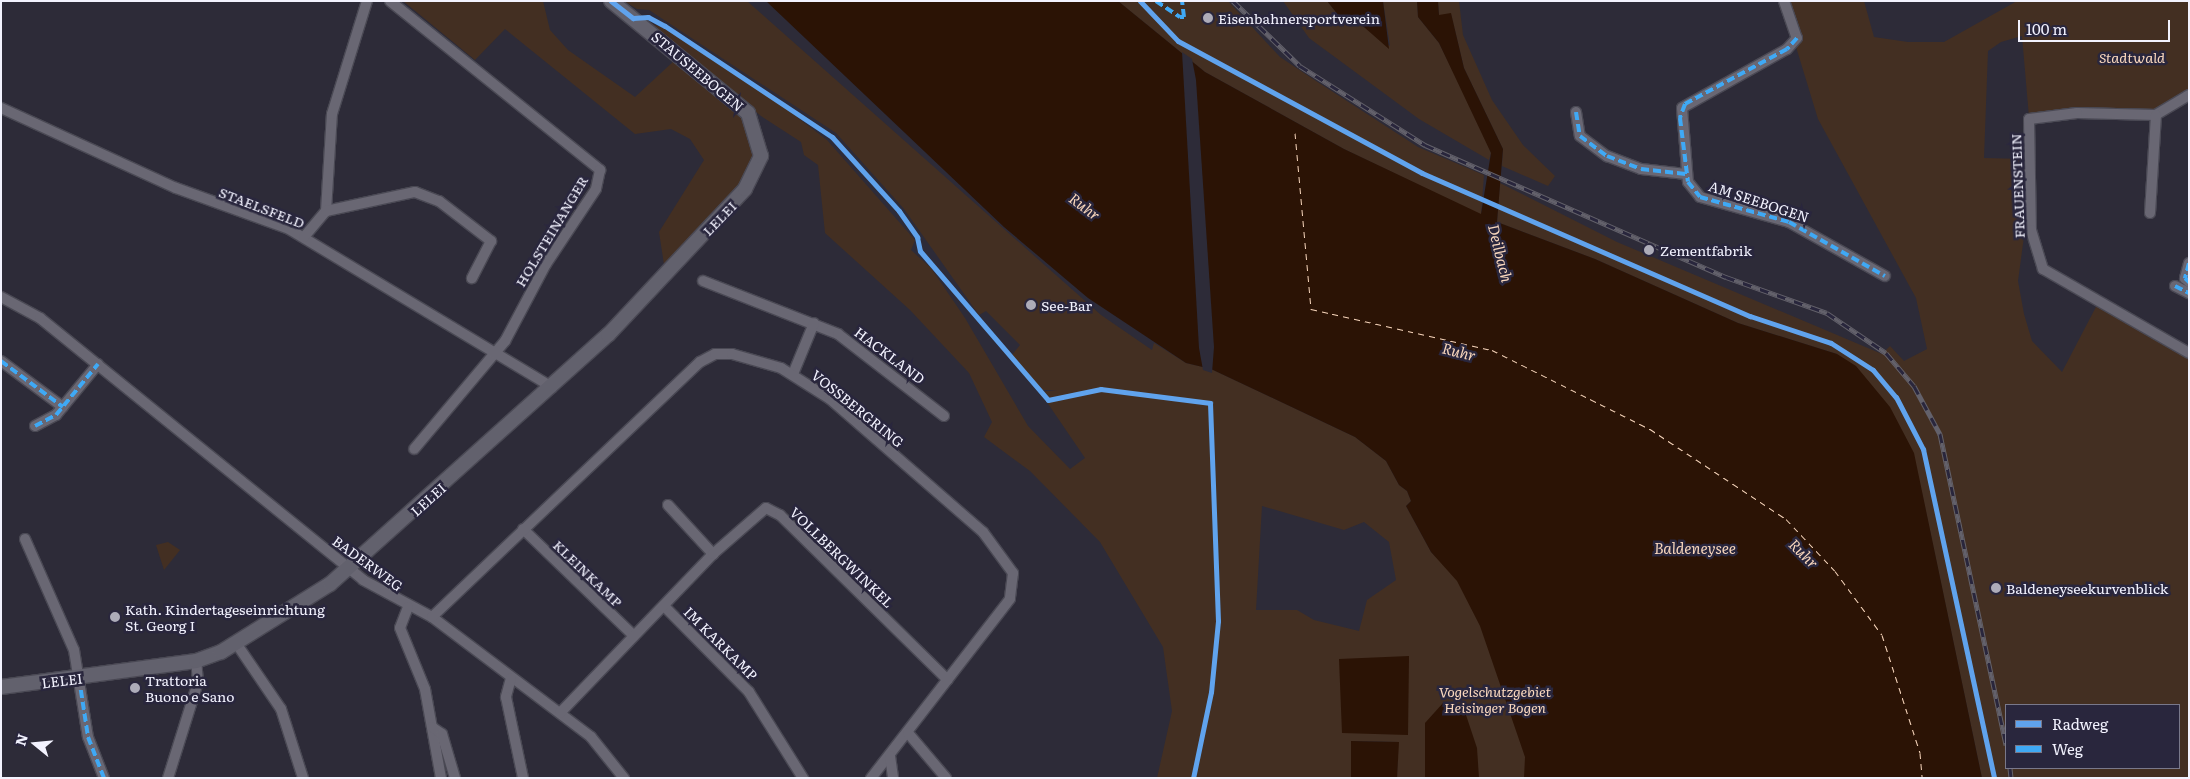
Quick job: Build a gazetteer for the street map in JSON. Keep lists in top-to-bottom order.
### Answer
{
  "streets": {
    "street": [
      "STAUSEEBOGEN",
      "FRAUENSTEIN",
      "AM SEEBOGEN",
      "STAELSFELD",
      "LELEI",
      "HOLSTEINANGER",
      "HACKLAND",
      "VOSSBERGRING",
      "VOLLBERGWINKEL",
      "BADERWEG",
      "KLEINKAMP",
      "IM KARKAMP"
    ]
  },
  "crossings": [
    ["STAUSEEBOGEN", "LELEI"],
    ["STAELSFELD", "LELEI"],
    ["STAELSFELD", "HOLSTEINANGER"],
    ["LELEI", "BADERWEG"],
    ["VOSSBERGRING", "VOLLBERGWINKEL"],
    ["VOSSBERGRING", "BADERWEG"],
    ["VOSSBERGRING", "KLEINKAMP"],
    ["VOLLBERGWINKEL", "BADERWEG"],
    ["VOLLBERGWINKEL", "KLEINKAMP"],
    ["VOLLBERGWINKEL", "IM KARKAMP"]
  ],
  "water": ["Ruhr", "Deilbach", "Baldeneysee"],
  "parks": ["Stadtwald", "Vogelschutzgebiet Heisinger Bogen"],
  "places": [
    "Eisenbahnersportverein",
    "Zementfabrik",
    "See-Bar",
    "Baldeneyseekurvenblick",
    "Kath. Kindertageseinrichtung St. Georg I",
    "Trattoria Buono e Sano"
  ],
  "legend": ["Radweg", "Weg"],
  "scale_bar": "100 m",
  "north": "left"
}
